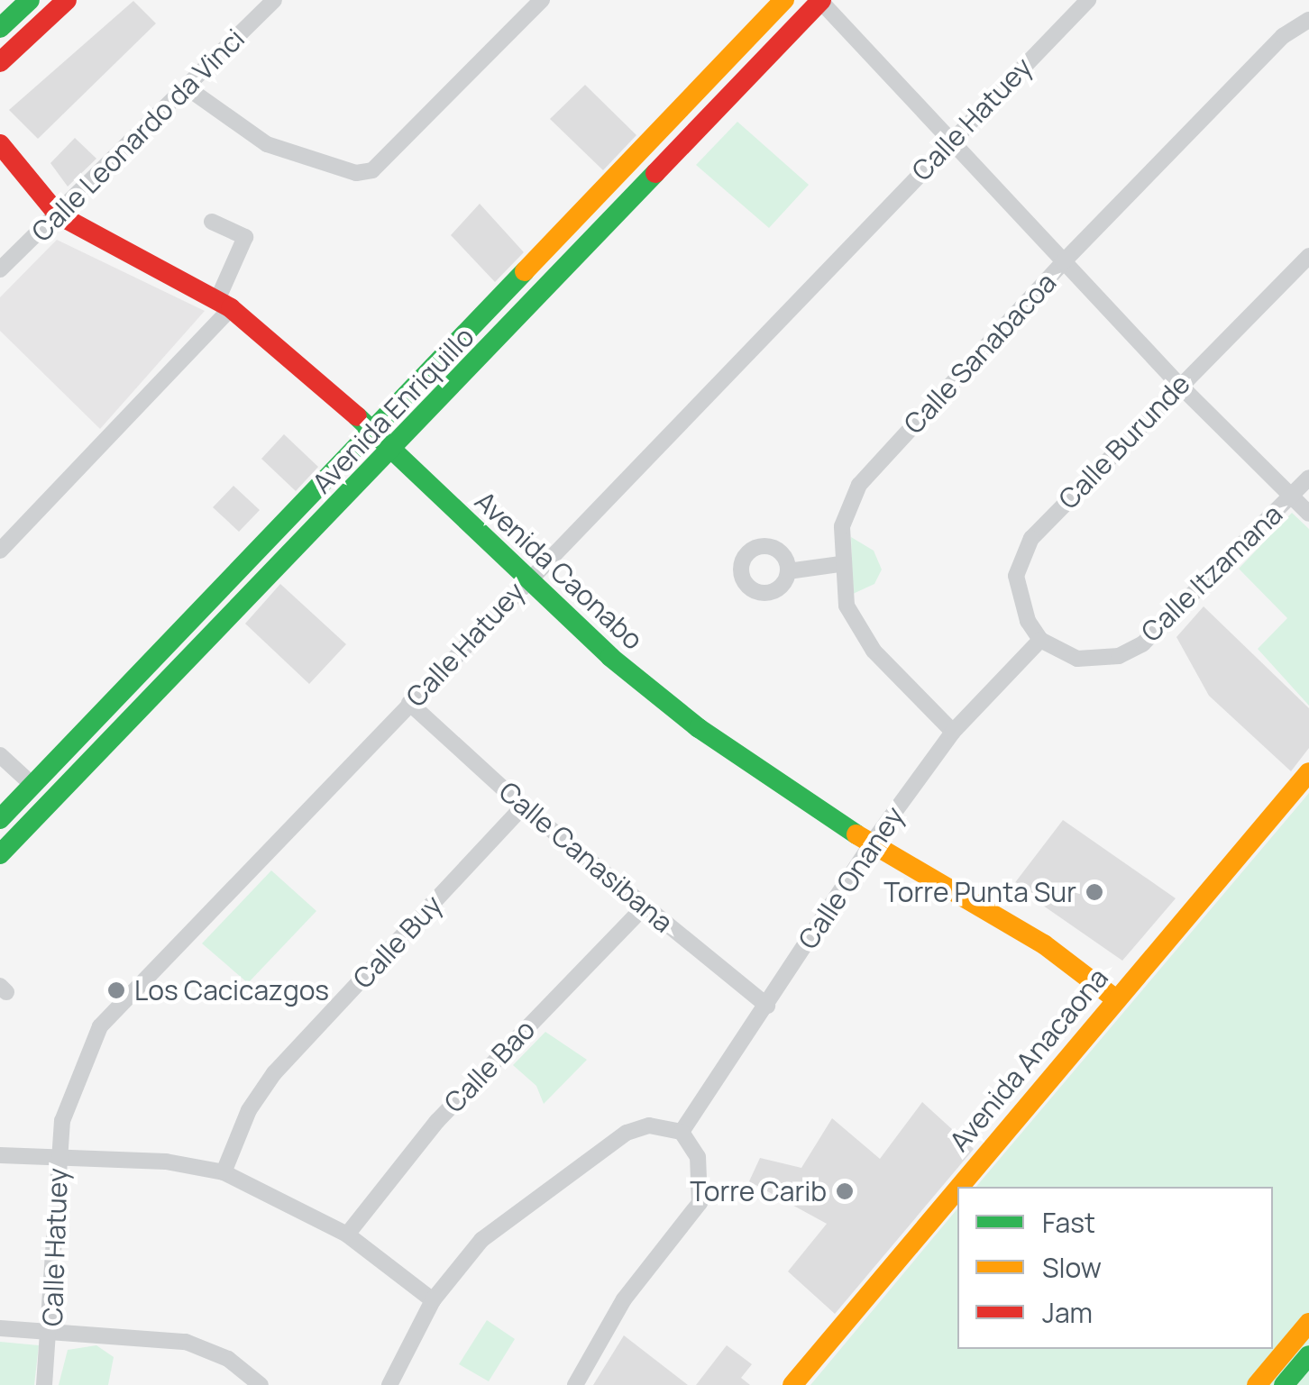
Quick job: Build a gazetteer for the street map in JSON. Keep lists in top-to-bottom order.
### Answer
{
  "streets": {
    "main road": ["Avenida Enriquillo", "Avenida Caonabo", "Avenida Anacaona"],
    "street": [
      "Calle Hatuey",
      "Calle Leonardo da Vinci",
      "Calle Sanabacoa",
      "Calle Burunde",
      "Calle Itzamana",
      "Calle Canasibana",
      "Calle Onaney",
      "Calle Buy",
      "Calle Bao"
    ]
  },
  "crossings": [
    ["Calle Hatuey", "Avenida Caonabo"],
    ["Calle Hatuey", "Calle Canasibana"],
    ["Calle Leonardo da Vinci", "Avenida Caonabo"],
    ["Calle Sanabacoa", "Calle Onaney"],
    ["Avenida Enriquillo", "Avenida Caonabo"],
    ["Calle Burunde", "Calle Itzamana"],
    ["Calle Burunde", "Calle Onaney"],
    ["Avenida Caonabo", "Calle Onaney"],
    ["Avenida Caonabo", "Avenida Anacaona"],
    ["Calle Itzamana", "Calle Onaney"],
    ["Calle Canasibana", "Calle Onaney"],
    ["Calle Canasibana", "Calle Buy"],
    ["Calle Canasibana", "Calle Bao"]
  ],
  "places": ["Torre Punta Sur", "Los Cacicazgos", "Torre Carib"],
  "legend": ["Fast", "Slow", "Jam"]
}
